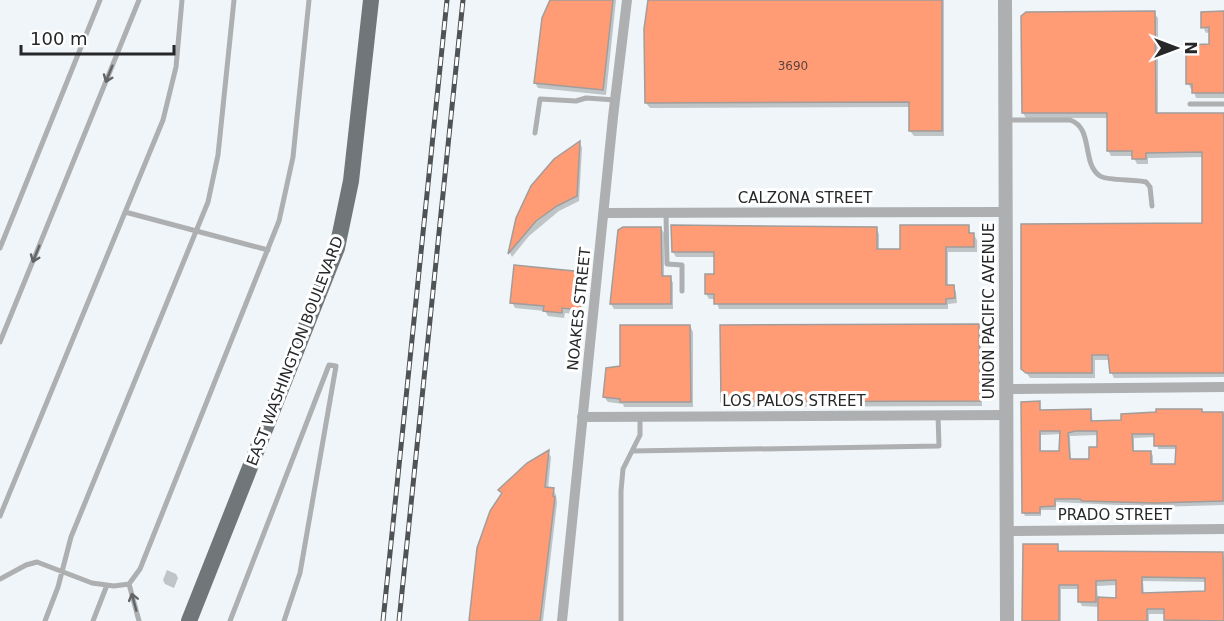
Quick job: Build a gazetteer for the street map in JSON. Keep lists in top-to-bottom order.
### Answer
{
  "streets": {
    "main road": ["EAST WASHINGTON BOULEVARD"],
    "street": [
      "CALZONA STREET",
      "NOAKES STREET",
      "UNION PACIFIC AVENUE",
      "LOS PALOS STREET",
      "PRADO STREET"
    ]
  },
  "crossings": [
    ["CALZONA STREET", "NOAKES STREET"],
    ["CALZONA STREET", "UNION PACIFIC AVENUE"],
    ["NOAKES STREET", "LOS PALOS STREET"],
    ["UNION PACIFIC AVENUE", "LOS PALOS STREET"],
    ["UNION PACIFIC AVENUE", "PRADO STREET"]
  ],
  "house_numbers": ["3690"],
  "scale_bar": "100 m",
  "north": "right"
}
